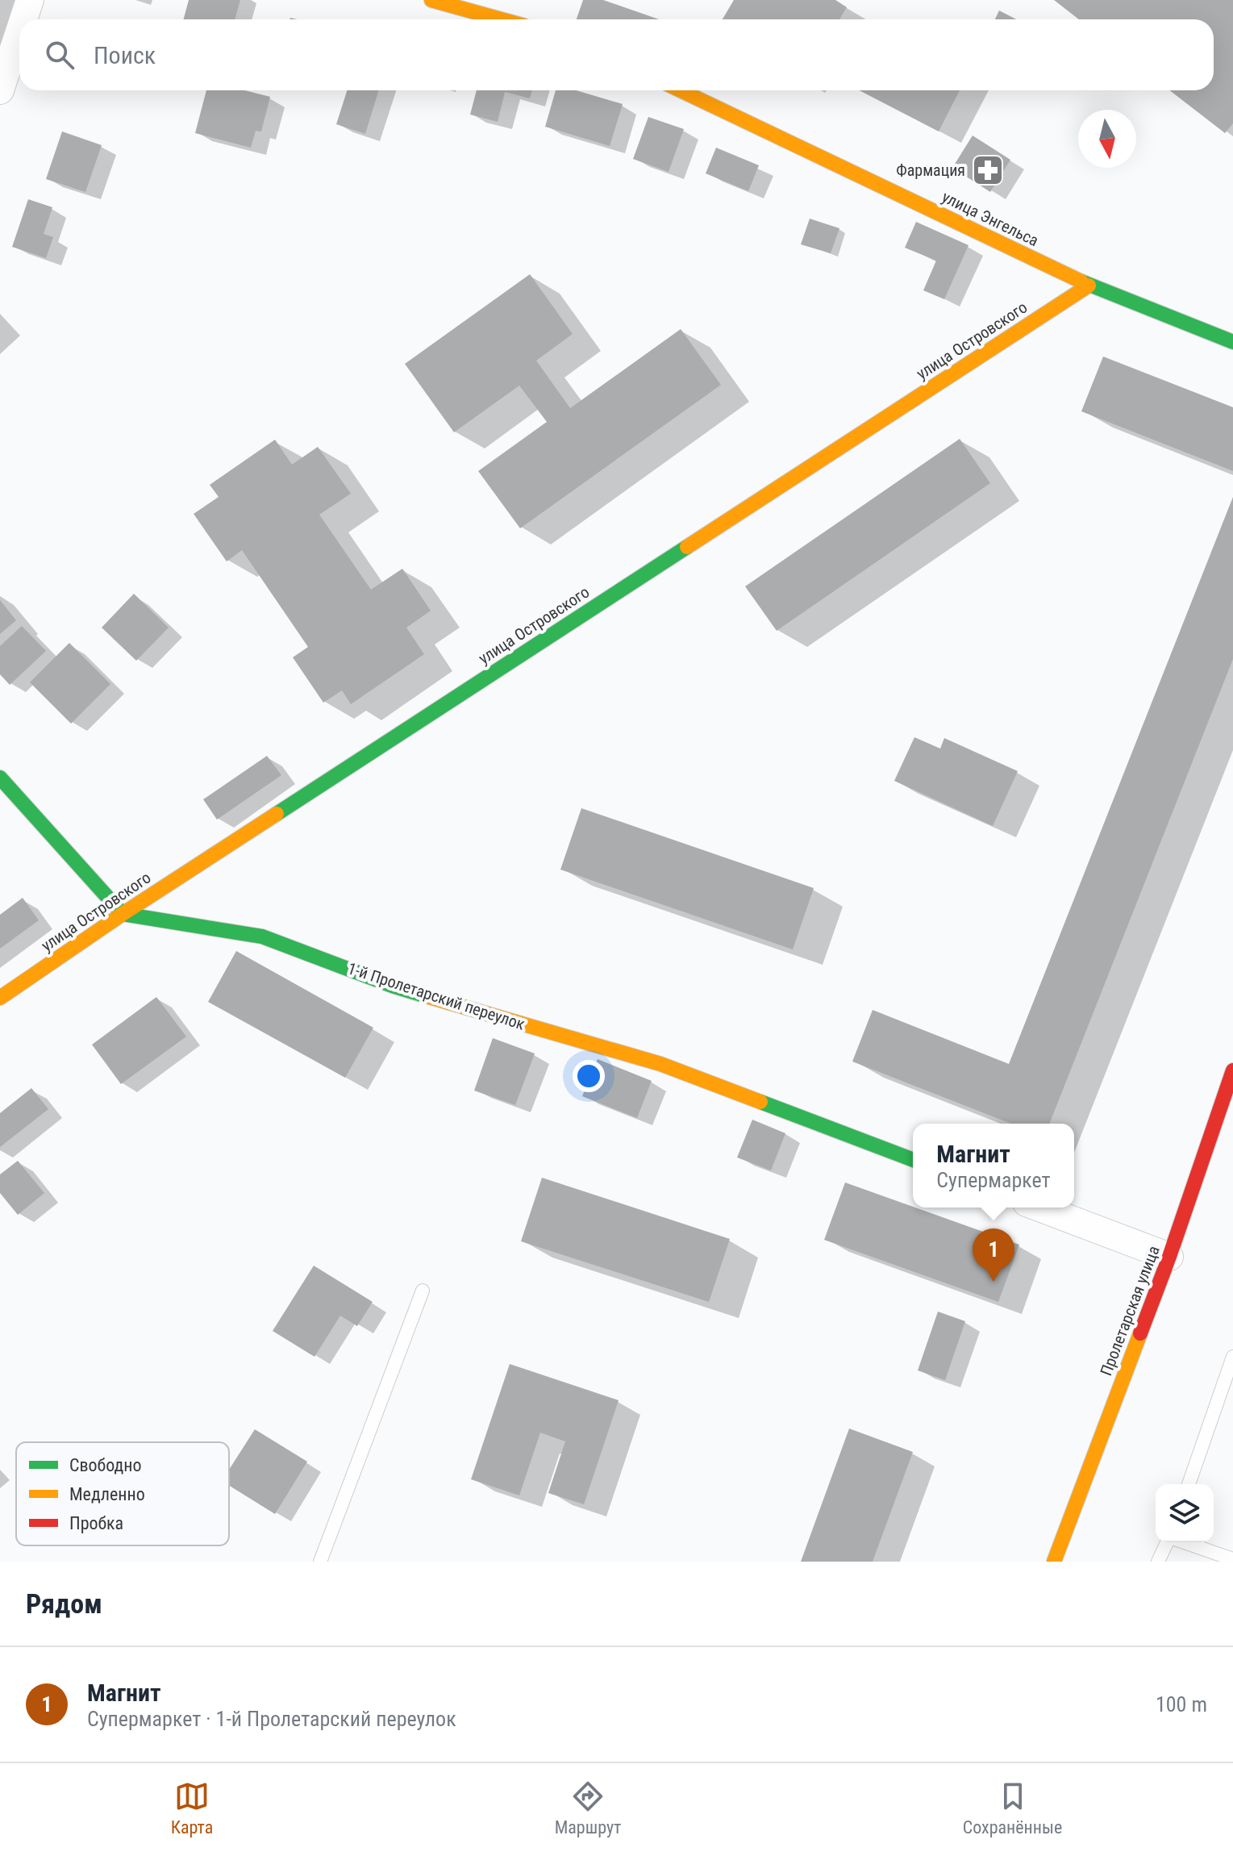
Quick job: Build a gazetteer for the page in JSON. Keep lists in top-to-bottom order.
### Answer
{
  "streets": {
    "street": [
      "улица Энгельса",
      "улица Островского",
      "1-й Пролетарский переулок",
      "Пролетарская улица"
    ]
  },
  "crossings": [
    ["улица Энгельса", "улица Островского"],
    ["улица Островского", "1-й Пролетарский переулок"]
  ],
  "places": {
    "pharmacy": ["Фармация"]
  },
  "legend": ["Свободно", "Медленно", "Пробка"],
  "north": "bottom",
  "page": {
    "search": "Поиск",
    "popup": ["Магнит", "Супермаркет"],
    "pins": "1",
    "heading": "Рядом",
    "list": [
      {
        "mark": "1",
        "name": "Магнит",
        "note": "Супермаркет · 1-й Пролетарский переулок",
        "value": "100 m"
      }
    ],
    "nav": ["Карта", "Маршрут", "Сохранённые"]
  }
}
